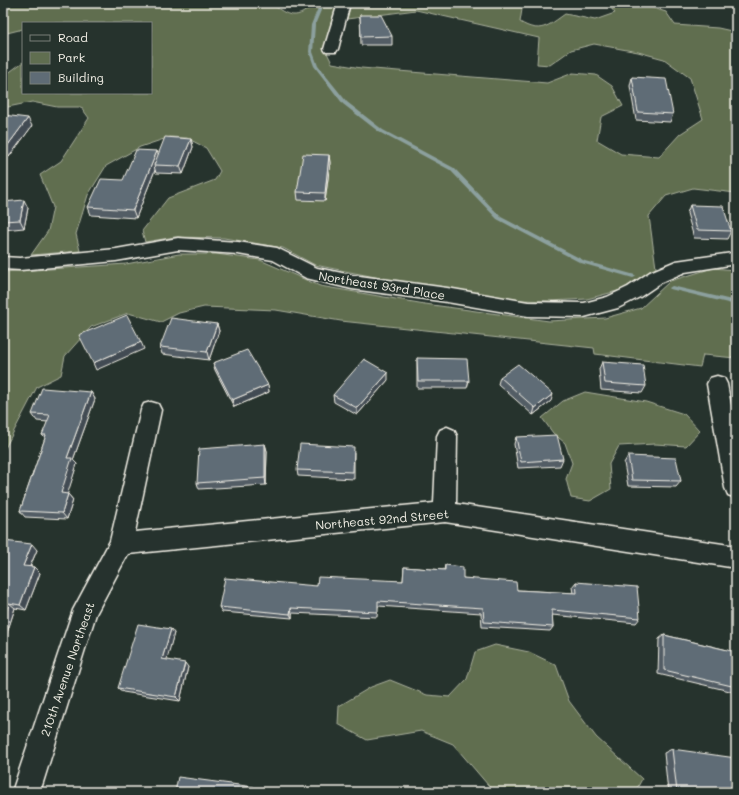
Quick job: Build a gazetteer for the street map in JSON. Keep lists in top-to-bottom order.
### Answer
{
  "streets": {
    "street": ["Northeast 93rd Place", "Northeast 92nd Street", "210th Avenue Northeast"]
  },
  "crossings": [
    ["Northeast 92nd Street", "210th Avenue Northeast"]
  ],
  "legend": ["Road", "Park", "Building"]
}
